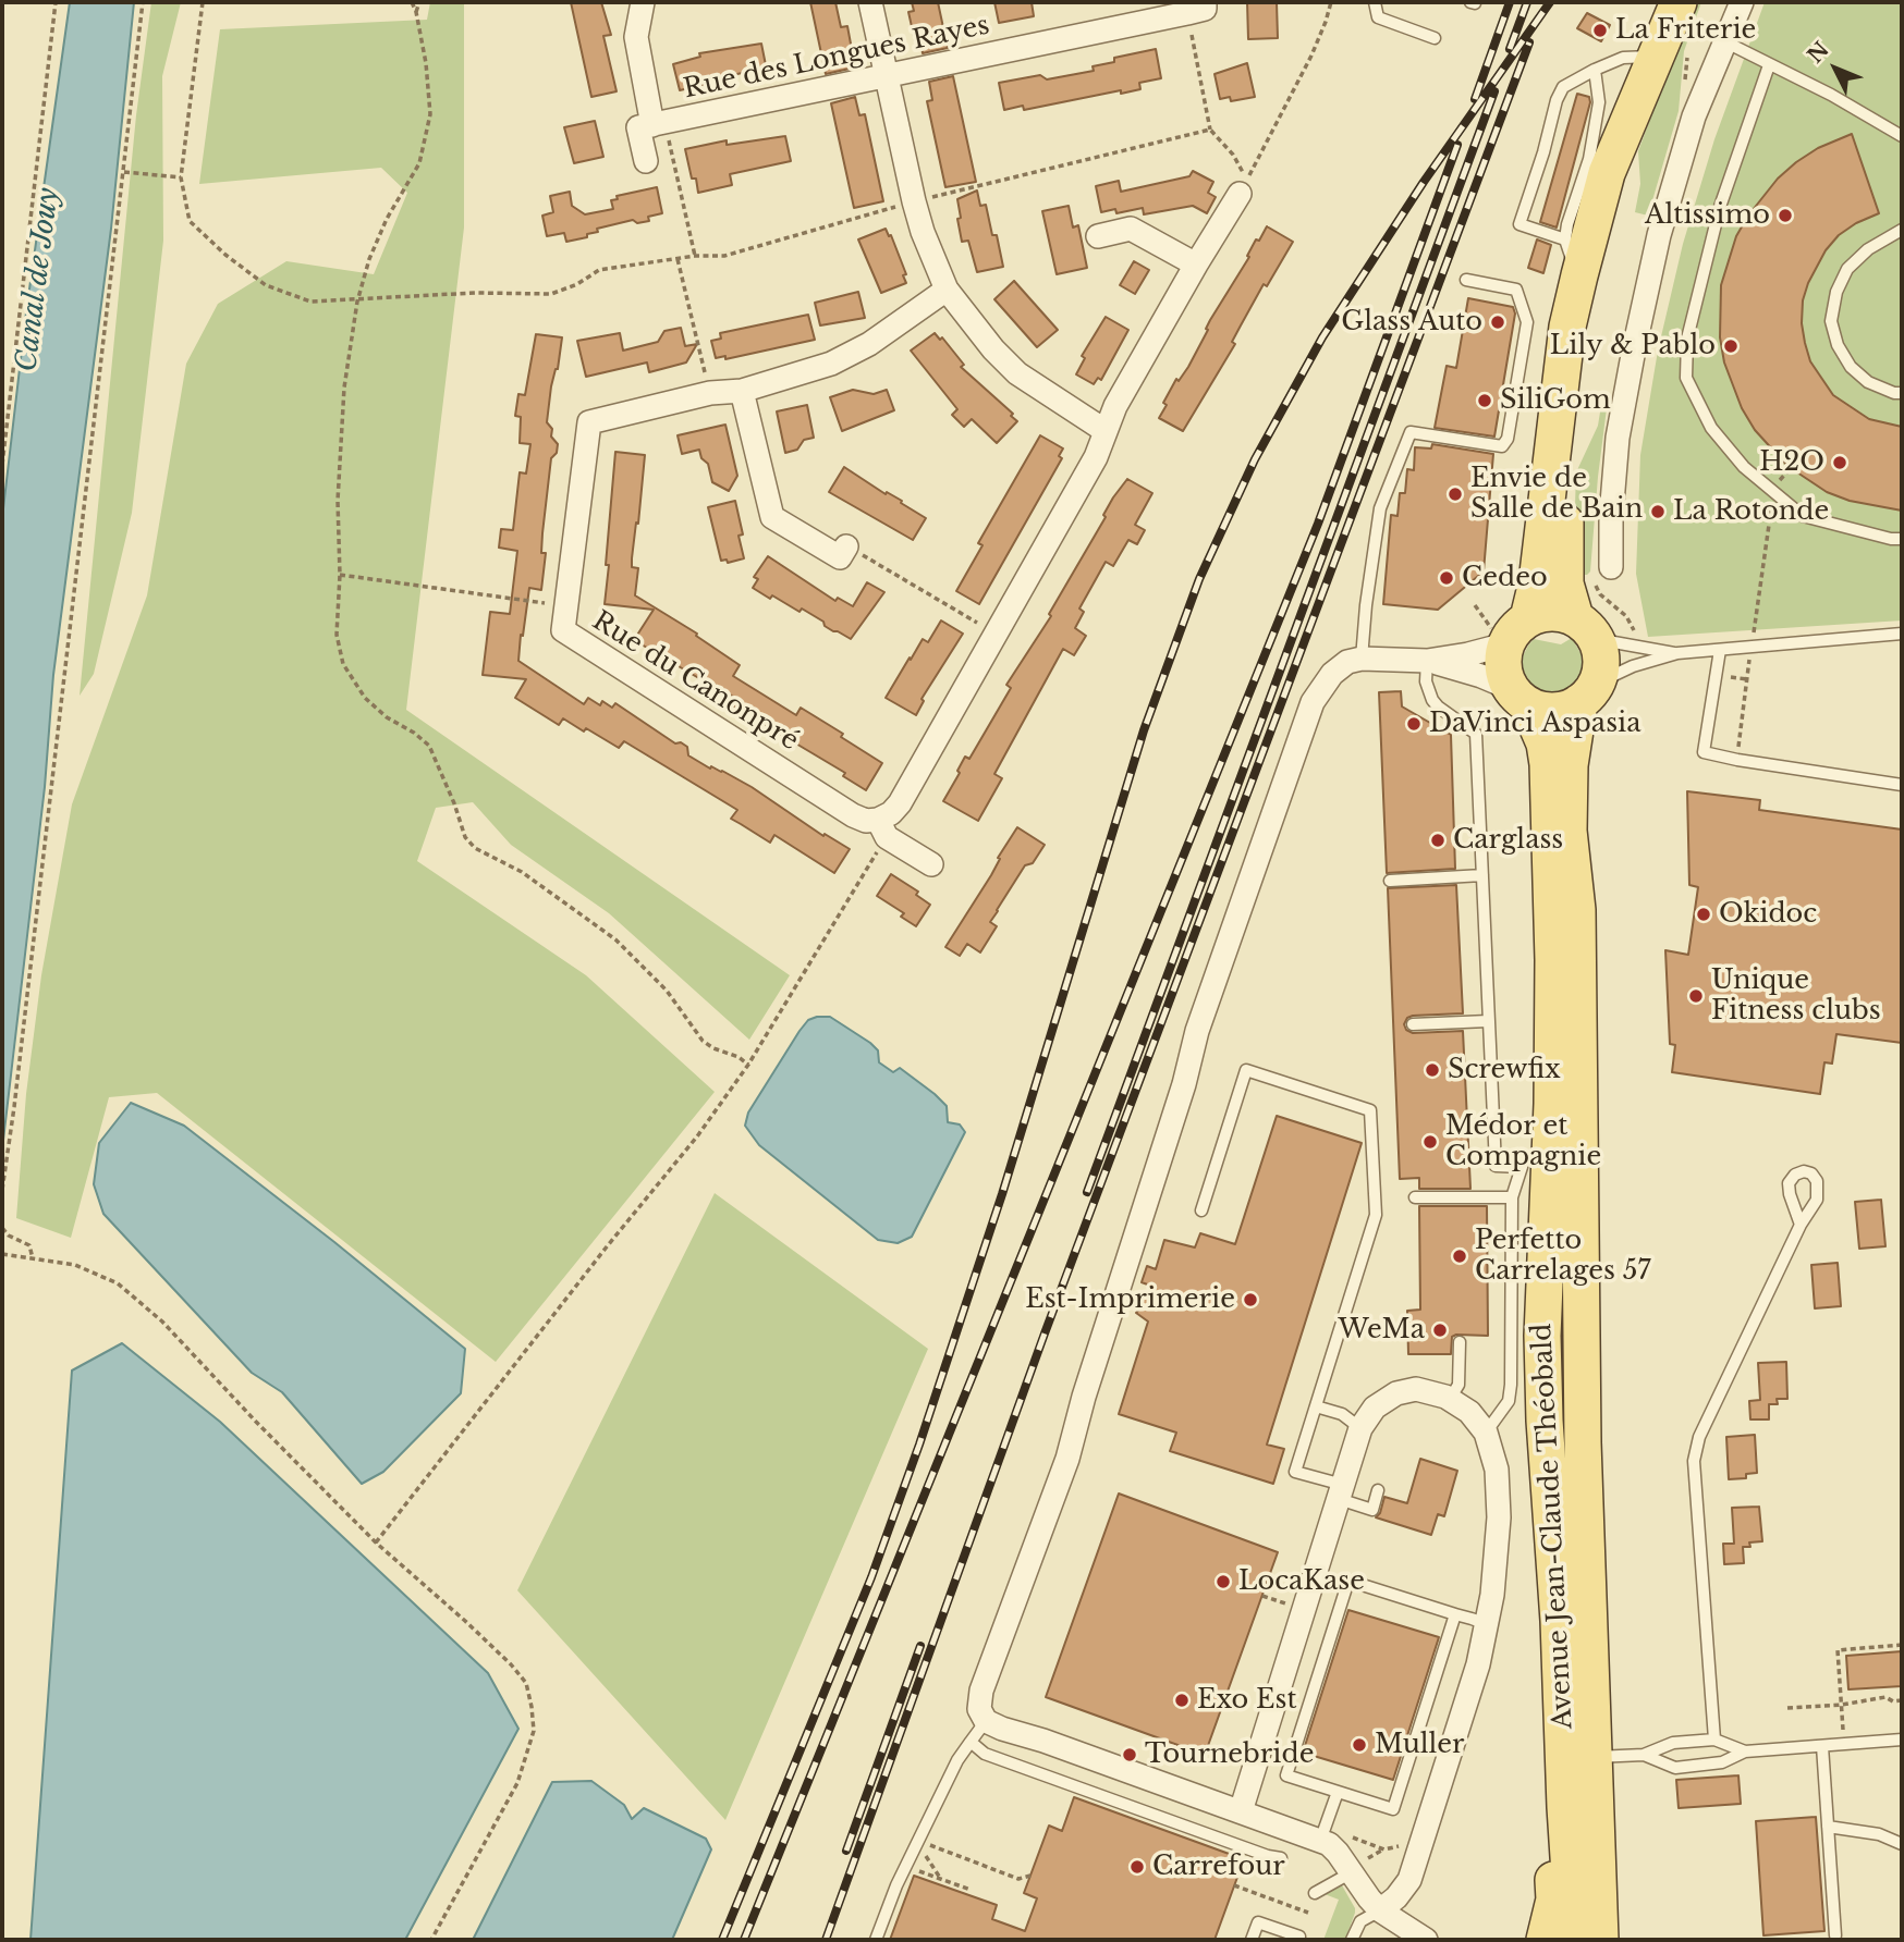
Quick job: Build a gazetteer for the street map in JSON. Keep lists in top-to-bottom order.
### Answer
{
  "streets": {
    "main road": ["Avenue Jean-Claude Théobald"],
    "street": ["Rue des Longues Rayes", "Rue du Canonpré"]
  },
  "water": ["Canal de Jouy"],
  "places": [
    "La Friterie",
    "Altissimo",
    "Glass Auto",
    "Lily & Pablo",
    "SiliGom",
    "H2O",
    "Envie de Salle de Bain",
    "La Rotonde",
    "Cedeo",
    "DaVinci Aspasia",
    "Carglass",
    "Okidoc",
    "Unique Fitness clubs",
    "Screwfix",
    "Médor et Compagnie",
    "Perfetto Carrelages 57",
    "Est-Imprimerie",
    "WeMa",
    "LocaKase",
    "Exo Est",
    "Muller",
    "Tournebride",
    "Carrefour"
  ],
  "north": "top left"
}
